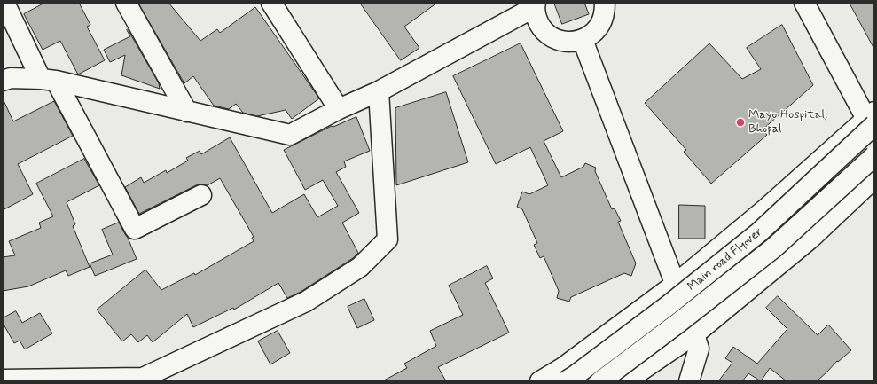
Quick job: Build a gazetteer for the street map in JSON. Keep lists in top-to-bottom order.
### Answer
{
  "streets": {
    "street": ["Main road Flyover"]
  },
  "places": ["Mayo Hospital, Bhopal"]
}
